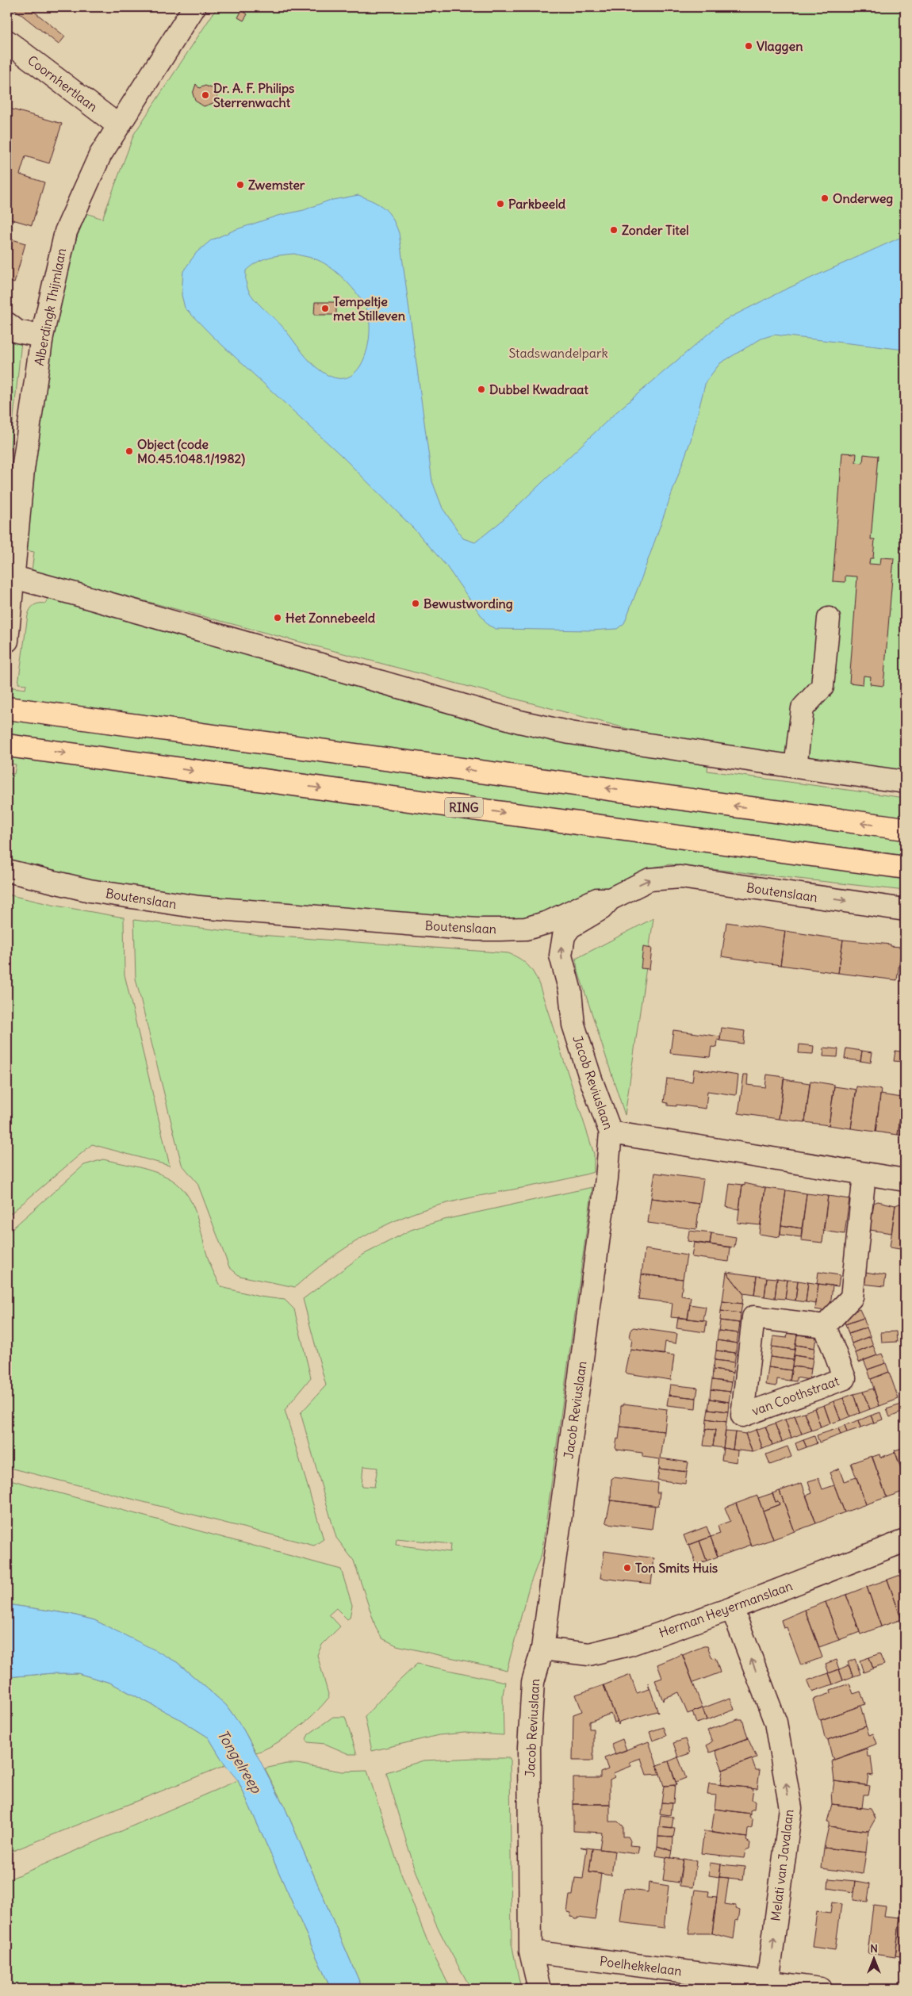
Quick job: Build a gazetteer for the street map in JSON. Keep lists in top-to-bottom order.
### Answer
{
  "streets": {
    "main road": ["RING"],
    "street": [
      "Coornhertlaan",
      "Alberdingk Thijmlaan",
      "Boutenslaan",
      "Jacob Reviuslaan",
      "van Coothstraat",
      "Herman Heyermanslaan",
      "Melati van Javalaan",
      "Poelhekkelaan"
    ]
  },
  "crossings": [
    ["Coornhertlaan", "Alberdingk Thijmlaan"],
    ["Boutenslaan", "Jacob Reviuslaan"],
    ["Jacob Reviuslaan", "Herman Heyermanslaan"],
    ["Jacob Reviuslaan", "Poelhekkelaan"],
    ["Herman Heyermanslaan", "Melati van Javalaan"],
    ["Melati van Javalaan", "Poelhekkelaan"]
  ],
  "one_way": ["Melati van Javalaan"],
  "water": ["Tongelreep"],
  "parks": ["Stadswandelpark"],
  "places": [
    "Vlaggen",
    "Dr. A. F. Philips Sterrenwacht",
    "Zwemster",
    "Onderweg",
    "Parkbeeld",
    "Zonder Titel",
    "Tempeltje met Stilleven",
    "Dubbel Kwadraat",
    "Object (code M0.45.1048.1/1982)",
    "Bewustwording",
    "Het Zonnebeeld",
    "Ton Smits Huis"
  ],
  "north": "top"
}
